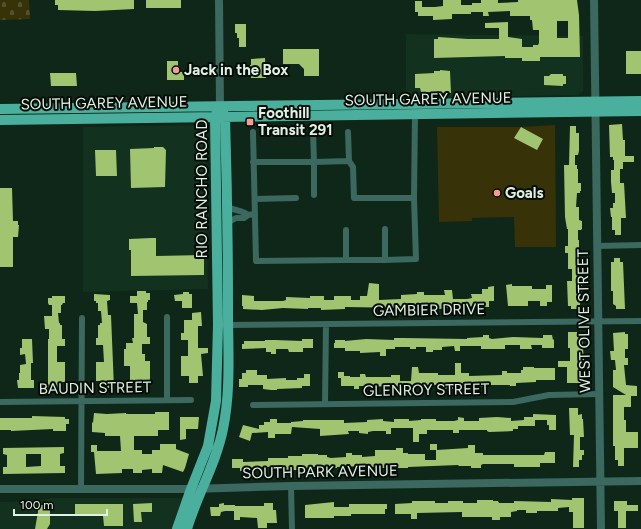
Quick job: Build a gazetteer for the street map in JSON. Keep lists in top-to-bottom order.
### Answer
{
  "streets": {
    "main road": ["SOUTH GAREY AVENUE", "RIO RANCHO ROAD"],
    "street": [
      "GAMBIER DRIVE",
      "WEST OLIVE STREET",
      "BAUDIN STREET",
      "GLENROY STREET",
      "SOUTH PARK AVENUE"
    ]
  },
  "crossings": [
    ["SOUTH GAREY AVENUE", "RIO RANCHO ROAD"],
    ["SOUTH GAREY AVENUE", "WEST OLIVE STREET"],
    ["RIO RANCHO ROAD", "GAMBIER DRIVE"],
    ["RIO RANCHO ROAD", "SOUTH PARK AVENUE"],
    ["GAMBIER DRIVE", "WEST OLIVE STREET"],
    ["WEST OLIVE STREET", "GLENROY STREET"],
    ["WEST OLIVE STREET", "SOUTH PARK AVENUE"]
  ],
  "places": {
    "other": ["Jack in the Box", "Goals"],
    "transit": ["Foothill Transit 291"]
  },
  "scale_bar": "100 m"
}
